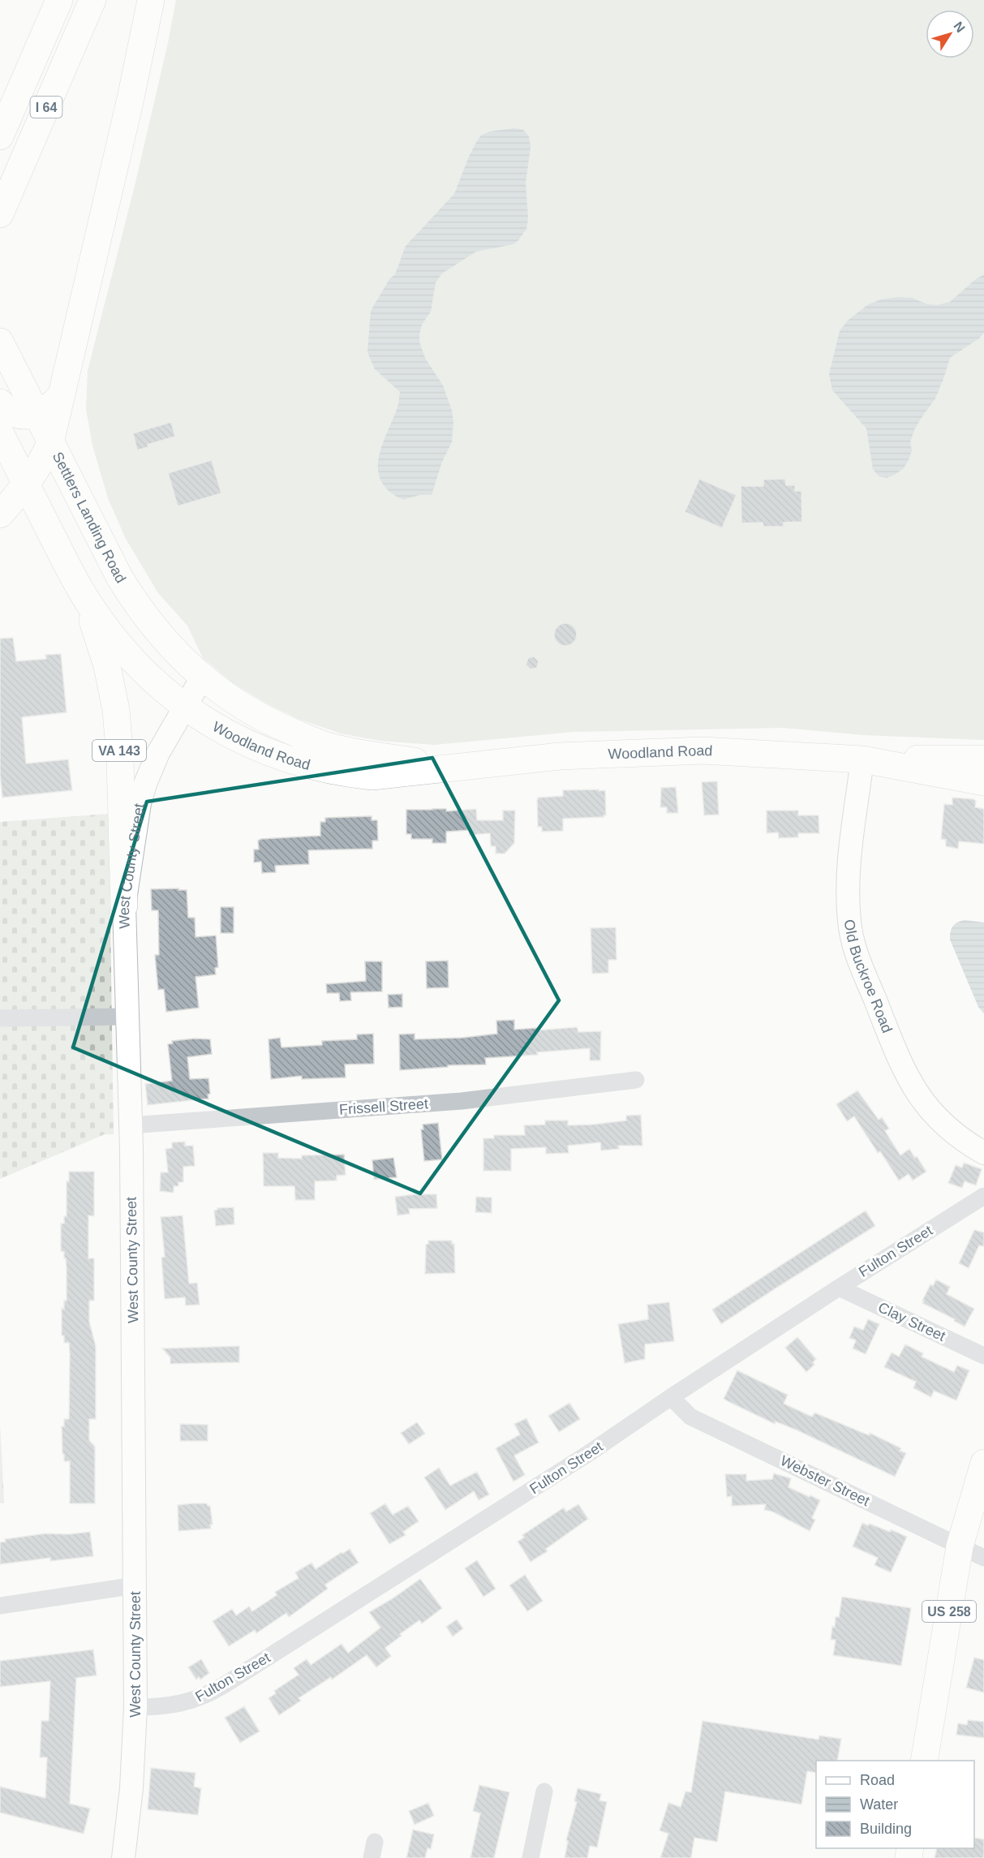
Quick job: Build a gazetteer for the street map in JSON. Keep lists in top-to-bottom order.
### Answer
{
  "streets": {
    "main road": [
      "I 64",
      "Settlers Landing Road",
      "Woodland Road",
      "VA 143",
      "West County Street",
      "Old Buckroe Road",
      "US 258"
    ],
    "street": [
      "Frissell Street",
      "Fulton Street",
      "Clay Street",
      "Webster Street"
    ]
  },
  "crossings": [
    ["Settlers Landing Road", "Woodland Road"],
    ["Settlers Landing Road", "West County Street"],
    ["Woodland Road", "West County Street"],
    ["Woodland Road", "Old Buckroe Road"],
    ["VA 143", "West County Street"],
    ["West County Street", "Frissell Street"],
    ["West County Street", "Fulton Street"],
    ["Fulton Street", "Clay Street"],
    ["Fulton Street", "Webster Street"],
    ["Webster Street", "US 258"]
  ],
  "legend": ["Road", "Water", "Building"],
  "north": "top right"
}
